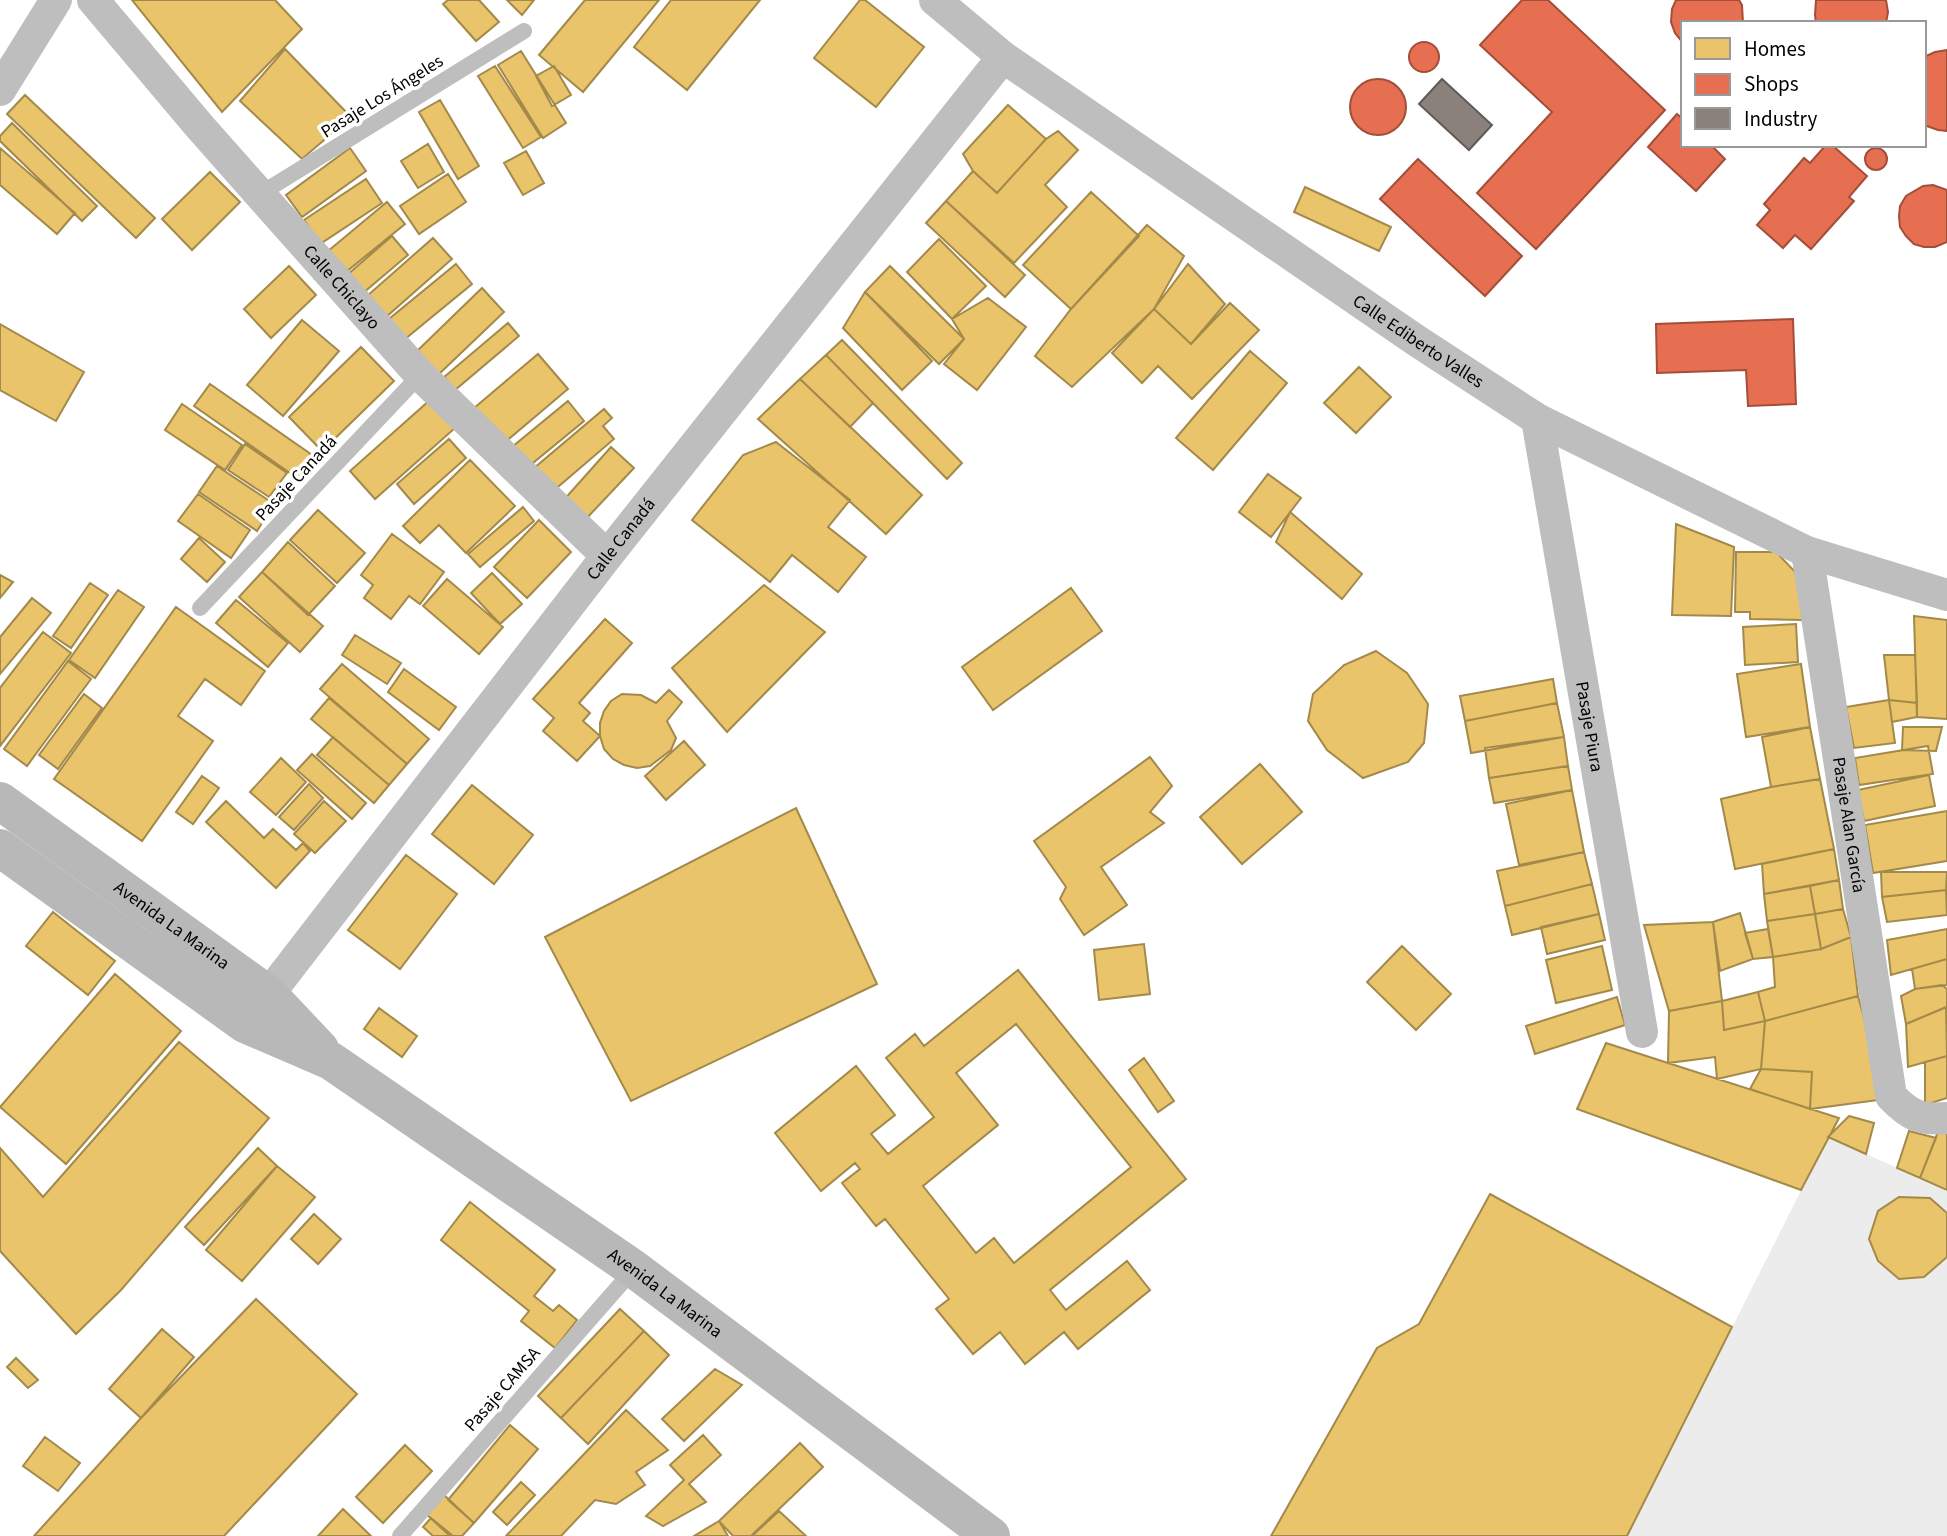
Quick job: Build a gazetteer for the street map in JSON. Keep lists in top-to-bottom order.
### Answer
{
  "streets": {
    "main road": ["Avenida La Marina"],
    "street": [
      "Calle Chiclayo",
      "Calle Ediberto Valles",
      "Calle Canadá",
      "Pasaje Piura",
      "Pasaje Alan García"
    ],
    "lane": ["Pasaje Los Ángeles", "Pasaje Canadá", "Pasaje CAMSA"]
  },
  "crossings": [
    ["Pasaje Los Ángeles", "Calle Chiclayo"],
    ["Calle Chiclayo", "Pasaje Canadá"],
    ["Calle Chiclayo", "Calle Canadá"],
    ["Calle Ediberto Valles", "Calle Canadá"],
    ["Calle Ediberto Valles", "Pasaje Piura"],
    ["Calle Ediberto Valles", "Pasaje Alan García"],
    ["Calle Canadá", "Avenida La Marina"],
    ["Avenida La Marina", "Pasaje CAMSA"]
  ],
  "legend": ["Homes", "Shops", "Industry"]
}
